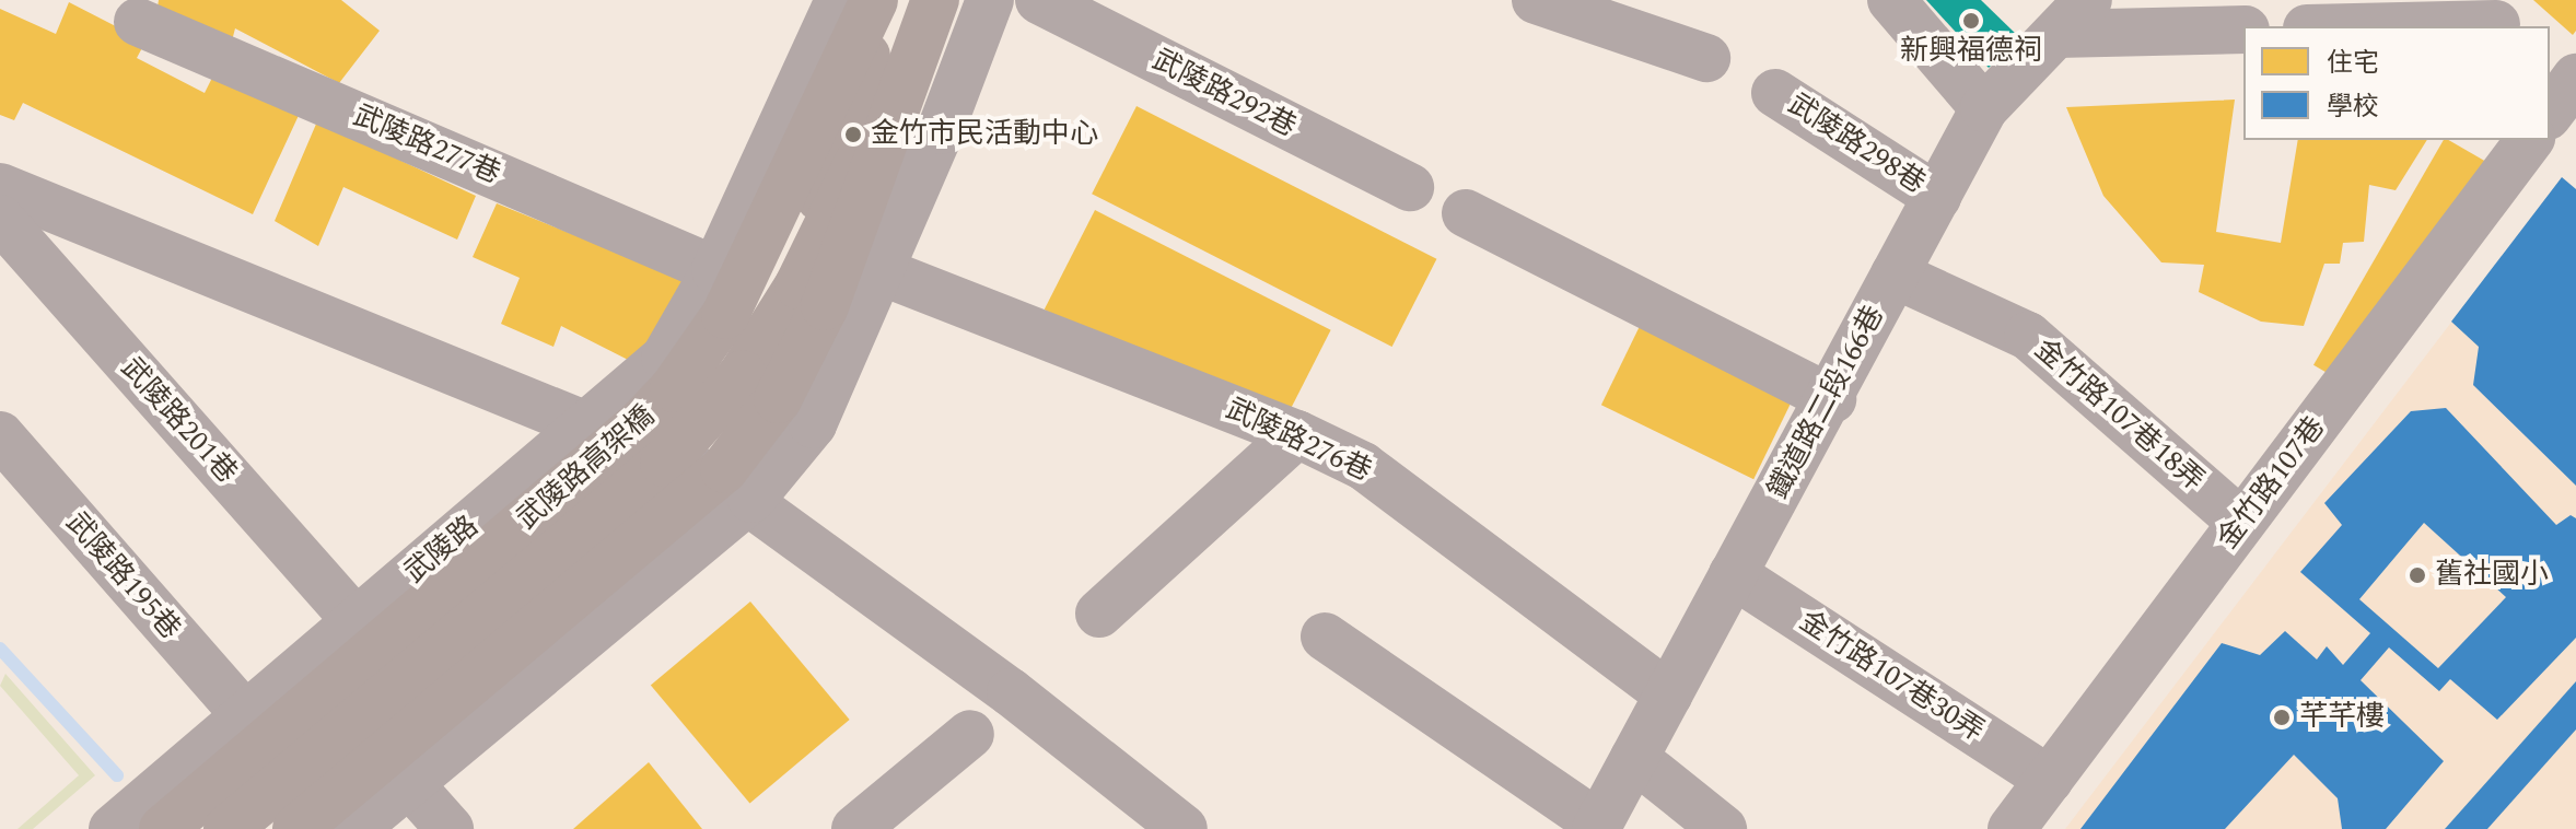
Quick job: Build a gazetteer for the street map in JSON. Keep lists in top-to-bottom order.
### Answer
{
  "streets": {
    "highway": ["武陵路高架橋"],
    "street": [
      "武陵路292巷",
      "武陵路298巷",
      "武陵路277巷",
      "鐵道路二段166巷",
      "金竹路107巷18弄",
      "武陵路201巷",
      "武陵路276巷",
      "金竹路107巷",
      "武陵路",
      "武陵路195巷",
      "金竹路107巷30弄"
    ]
  },
  "crossings": [
    ["武陵路298巷", "鐵道路二段166巷"],
    ["武陵路277巷", "武陵路"],
    ["鐵道路二段166巷", "金竹路107巷18弄"],
    ["鐵道路二段166巷", "武陵路276巷"],
    ["鐵道路二段166巷", "金竹路107巷30弄"],
    ["金竹路107巷18弄", "金竹路107巷"],
    ["武陵路201巷", "武陵路"],
    ["金竹路107巷", "金竹路107巷30弄"],
    ["武陵路", "武陵路195巷"]
  ],
  "places": [
    "新興福德祠",
    "金竹市民活動中心",
    "舊社國小",
    "芊芊樓"
  ],
  "legend": ["住宅", "學校"]
}
